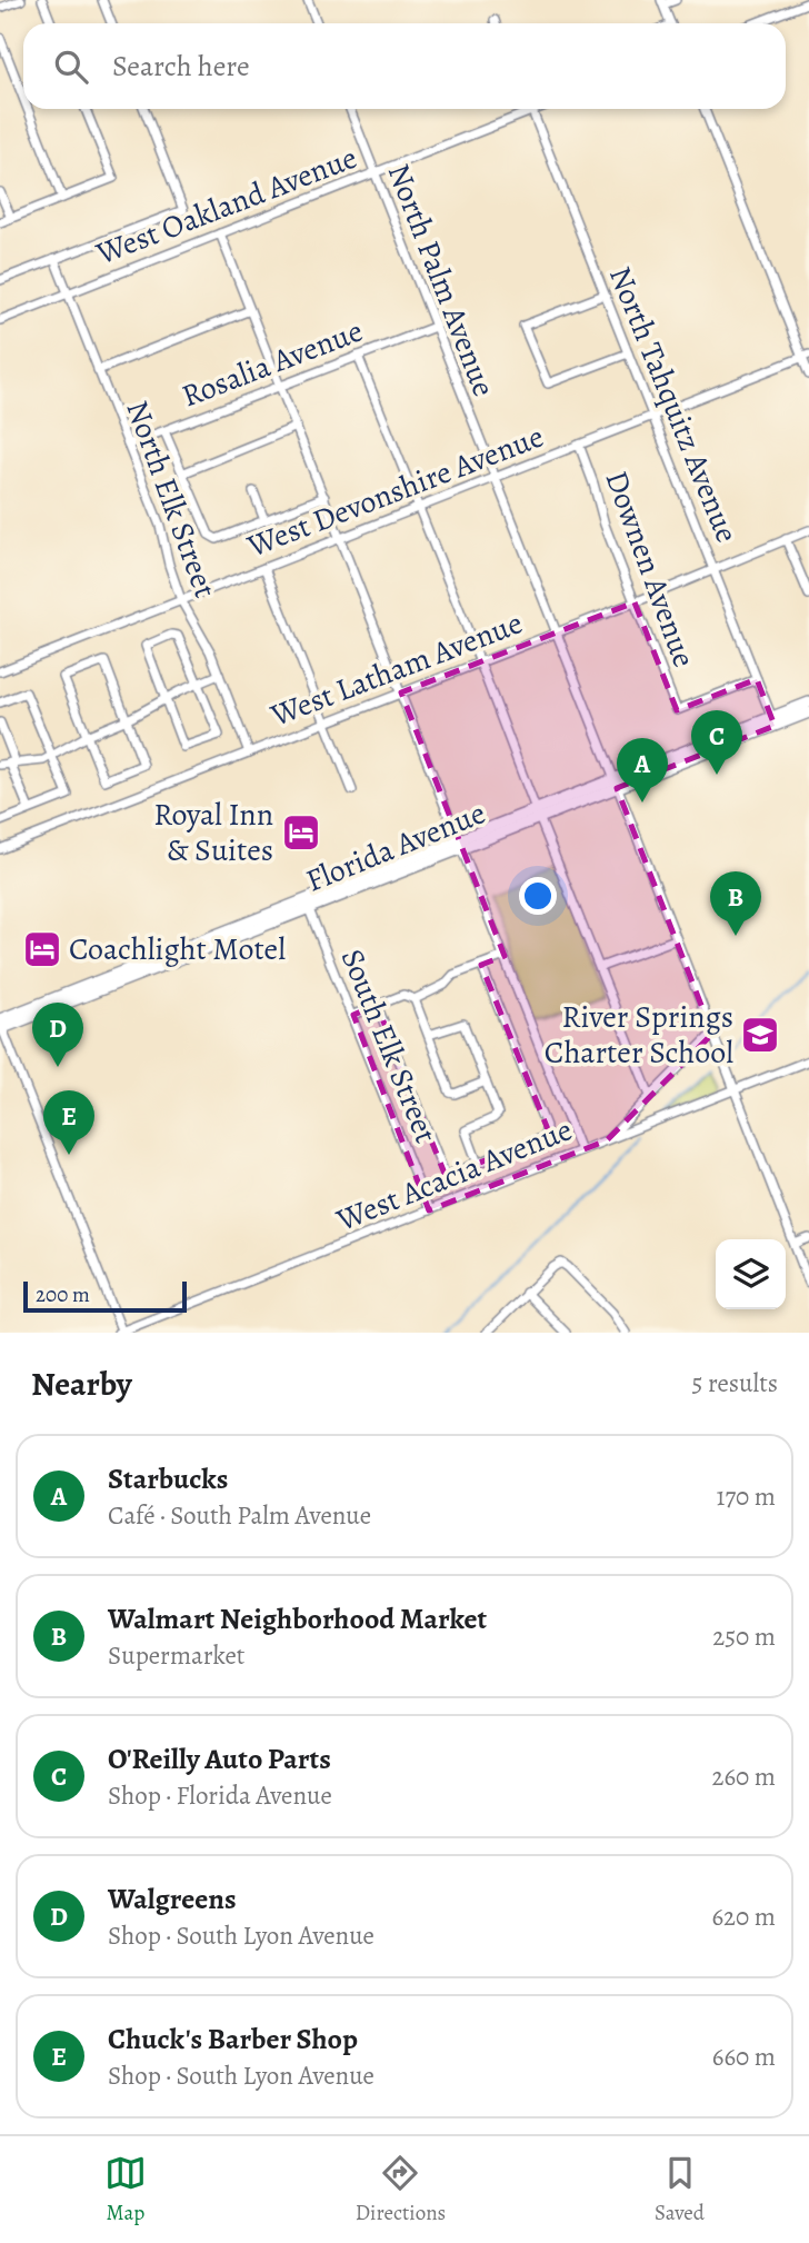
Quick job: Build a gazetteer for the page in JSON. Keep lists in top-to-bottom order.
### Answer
{
  "streets": {
    "main road": ["Florida Avenue"],
    "street": [
      "West Oakland Avenue",
      "North Palm Avenue",
      "Rosalia Avenue",
      "North Tahquitz Avenue",
      "West Devonshire Avenue",
      "North Elk Street",
      "Downen Avenue",
      "West Latham Avenue",
      "South Elk Street",
      "West Acacia Avenue"
    ]
  },
  "crossings": [
    ["West Oakland Avenue", "North Palm Avenue"],
    ["West Oakland Avenue", "North Tahquitz Avenue"],
    ["West Oakland Avenue", "North Elk Street"],
    ["North Palm Avenue", "Rosalia Avenue"],
    ["North Palm Avenue", "West Devonshire Avenue"],
    ["North Palm Avenue", "West Latham Avenue"],
    ["North Palm Avenue", "Florida Avenue"],
    ["North Palm Avenue", "West Acacia Avenue"],
    ["Rosalia Avenue", "North Elk Street"],
    ["North Tahquitz Avenue", "West Devonshire Avenue"],
    ["North Tahquitz Avenue", "Downen Avenue"],
    ["North Tahquitz Avenue", "West Latham Avenue"],
    ["North Tahquitz Avenue", "Florida Avenue"],
    ["West Devonshire Avenue", "North Elk Street"],
    ["West Devonshire Avenue", "Downen Avenue"],
    ["North Elk Street", "West Latham Avenue"],
    ["Downen Avenue", "West Latham Avenue"],
    ["Florida Avenue", "South Elk Street"],
    ["South Elk Street", "West Acacia Avenue"]
  ],
  "places": {
    "hotel": ["Royal Inn & Suites", "Coachlight Motel"],
    "school or university": ["River Springs Charter School"]
  },
  "scale_bar": "200 m",
  "page": {
    "search": "Search here",
    "pins": [
      "C",
      "A",
      "B",
      "D",
      "E"
    ],
    "scale": "200 m",
    "heading": ["Nearby", "5 results"],
    "list": [
      {
        "mark": "A",
        "name": "Starbucks",
        "note": "Café · South Palm Avenue",
        "value": "170 m"
      },
      {
        "mark": "B",
        "name": "Walmart Neighborhood Market",
        "note": "Supermarket",
        "value": "250 m"
      },
      {
        "mark": "C",
        "name": "O'Reilly Auto Parts",
        "note": "Shop · Florida Avenue",
        "value": "260 m"
      },
      {
        "mark": "D",
        "name": "Walgreens",
        "note": "Shop · South Lyon Avenue",
        "value": "620 m"
      },
      {
        "mark": "E",
        "name": "Chuck's Barber Shop",
        "note": "Shop · South Lyon Avenue",
        "value": "660 m"
      }
    ],
    "nav": ["Map", "Directions", "Saved"]
  }
}
